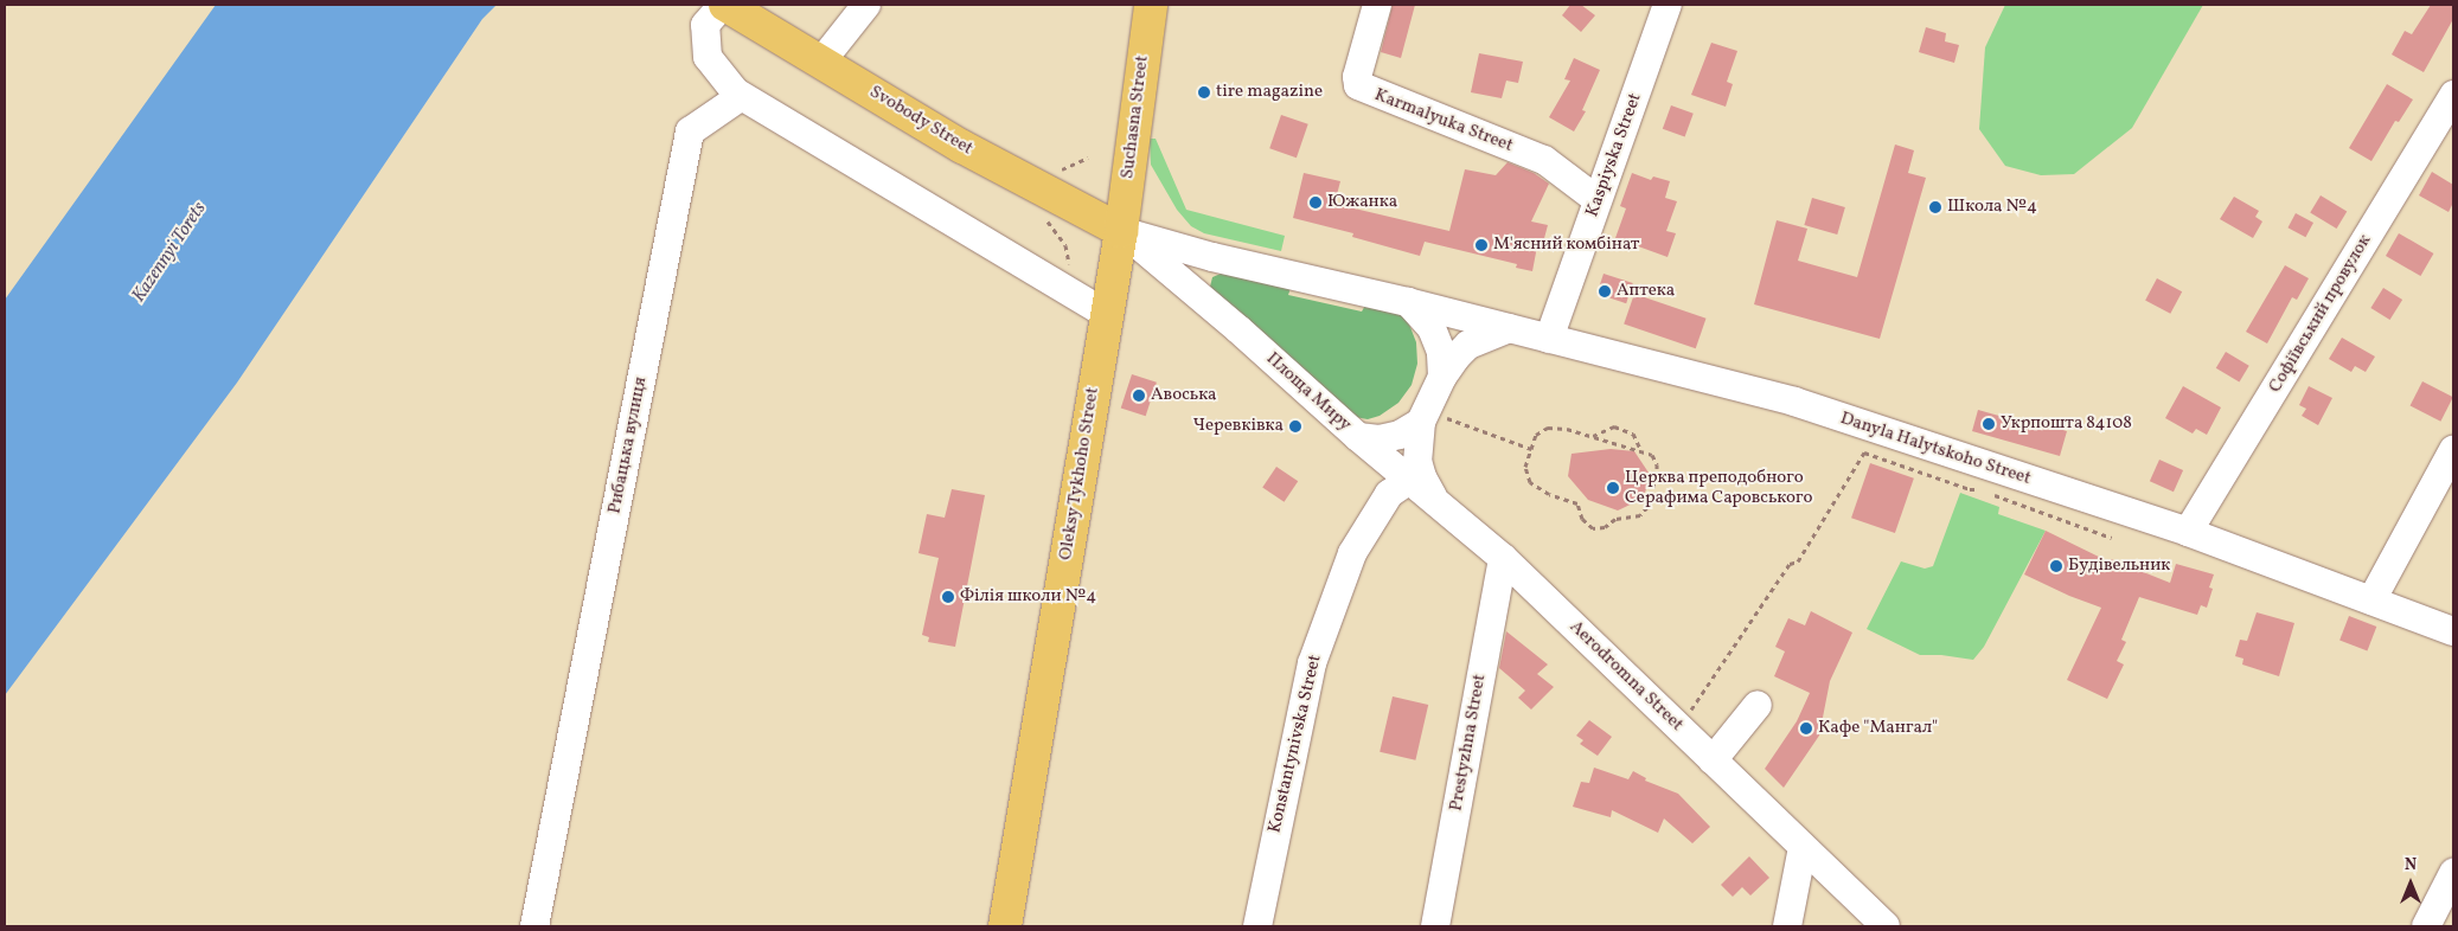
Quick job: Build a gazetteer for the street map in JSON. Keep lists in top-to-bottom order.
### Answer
{
  "streets": {
    "main road": ["Suchasna Street", "Svobody Street", "Oleksy Tykhoho Street"],
    "street": [
      "Karmalyuka Street",
      "Kaspiyska Street",
      "Софіївський провулок",
      "Площа Миру",
      "Рибацька вулиця",
      "Danyla Halytskoho Street",
      "Aerodromna Street",
      "Prestyzhna Street",
      "Konstantynivska Street"
    ]
  },
  "crossings": [
    ["Suchasna Street", "Svobody Street"],
    ["Suchasna Street", "Площа Миру"],
    ["Suchasna Street", "Oleksy Tykhoho Street"],
    ["Svobody Street", "Площа Миру"],
    ["Svobody Street", "Oleksy Tykhoho Street"],
    ["Karmalyuka Street", "Kaspiyska Street"],
    ["Kaspiyska Street", "Danyla Halytskoho Street"],
    ["Софіївський провулок", "Danyla Halytskoho Street"],
    ["Площа Миру", "Oleksy Tykhoho Street"],
    ["Площа Миру", "Aerodromna Street"],
    ["Aerodromna Street", "Prestyzhna Street"],
    ["Aerodromna Street", "Konstantynivska Street"]
  ],
  "water": ["Kazennyi Torets"],
  "places": [
    "tire magazine",
    "Южанка",
    "Школа №4",
    "М'ясний комбінат",
    "Аптека",
    "Авоська",
    "Укрпошта 84108",
    "Черевківка",
    "Церква преподобного Серафима Саровського",
    "Будівельник",
    "Філія школи №4",
    "Кафе \"Мангал\""
  ],
  "north": "top"
}
